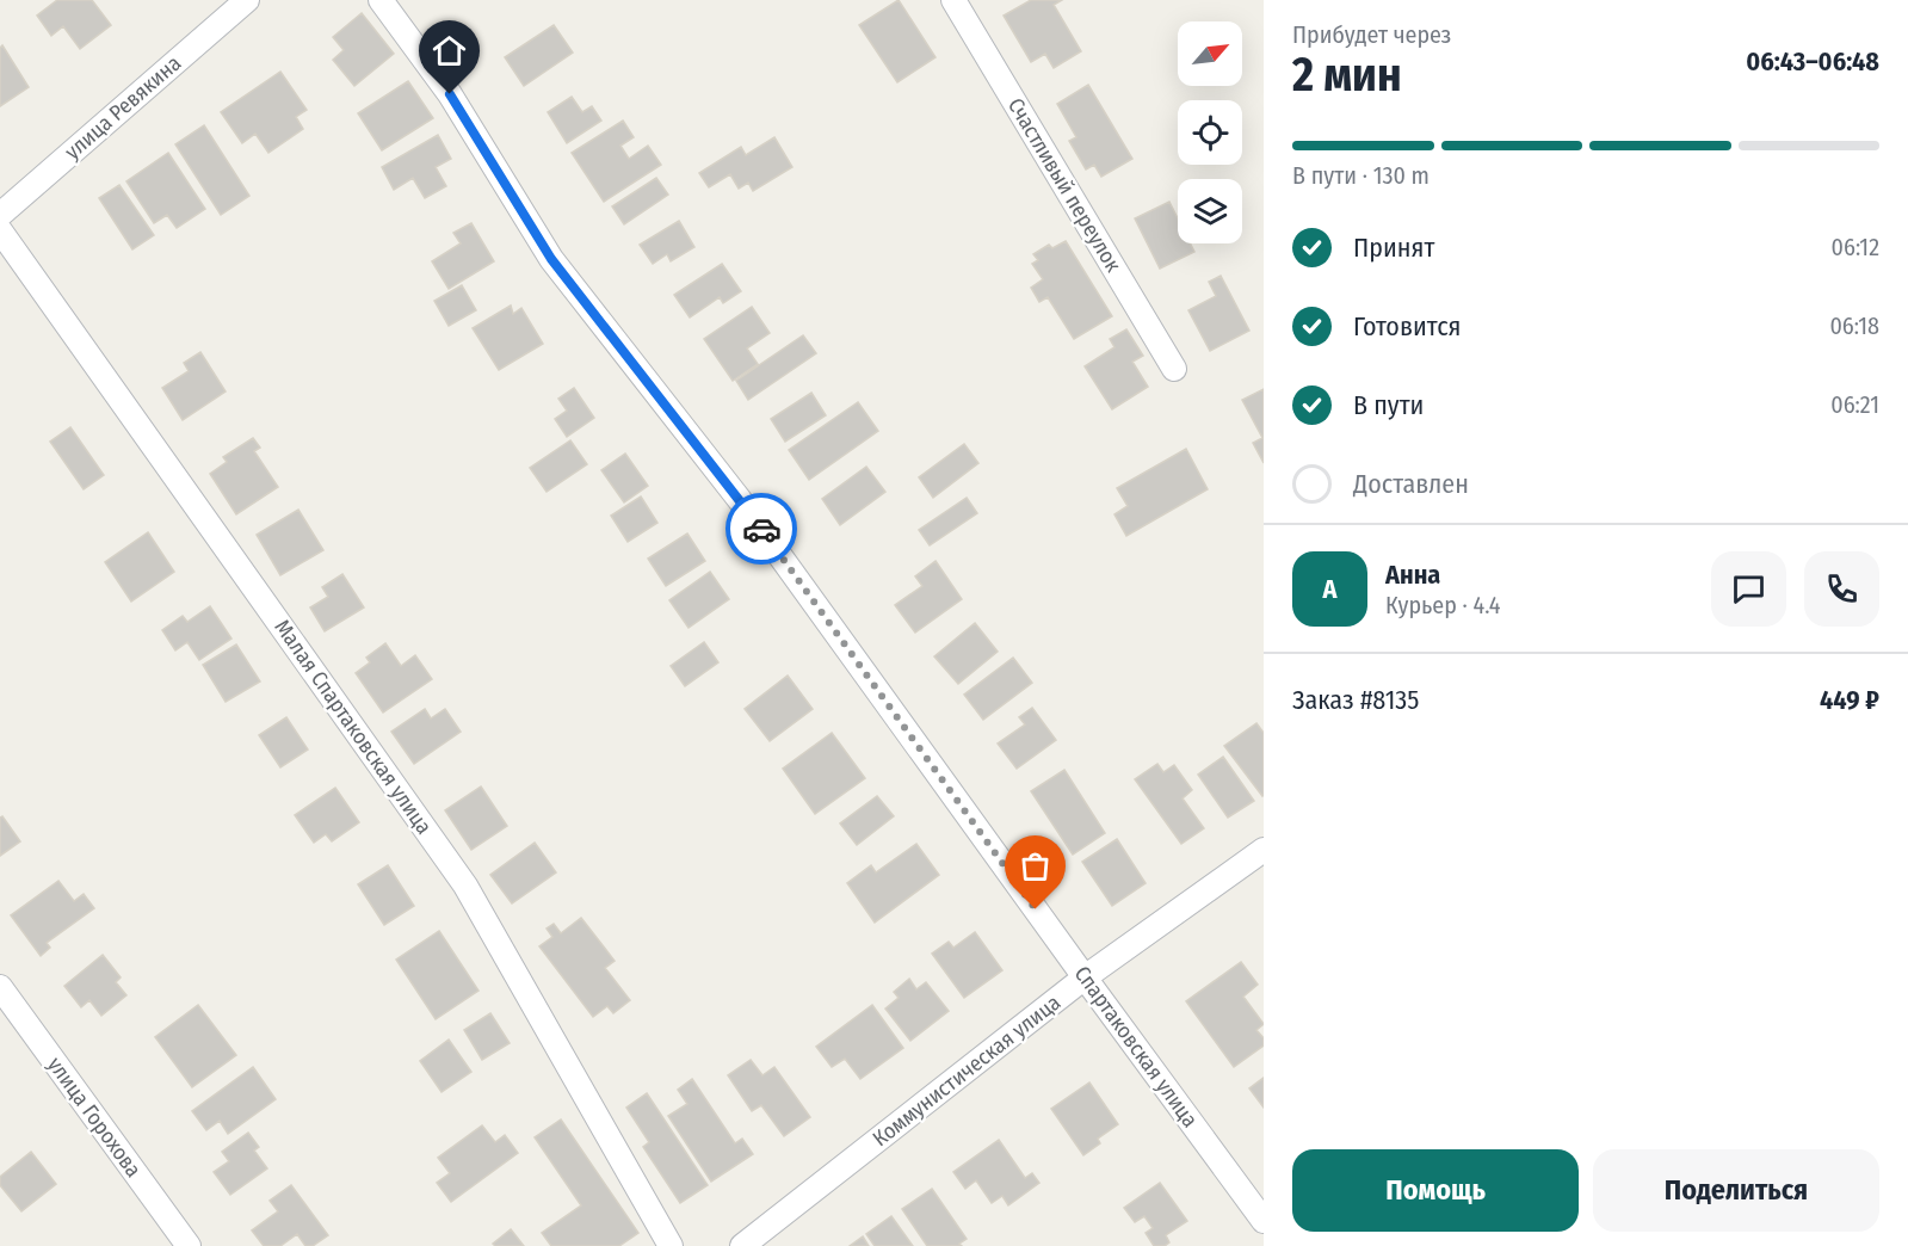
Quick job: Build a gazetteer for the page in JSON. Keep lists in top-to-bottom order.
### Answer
{
  "streets": {
    "street": [
      "улица Ревякина",
      "Счастливый переулок",
      "Малая Спартаковская улица",
      "Спартаковская улица",
      "Коммунистическая улица",
      "улица Горохова"
    ]
  },
  "crossings": [
    ["Спартаковская улица", "Коммунистическая улица"]
  ],
  "north": "top right",
  "page": {
    "heading": ["2 мин", "Прибудет через", "06:43–06:48"],
    "panel": [
      "Анна",
      "Курьер · 4.4",
      "Заказ #8135",
      "449 ₽"
    ],
    "bar": "В пути · 130 m",
    "list": [
      ["Принят", "06:12"],
      ["Готовится", "06:18"],
      ["В пути", "06:21"],
      "Доставлен"
    ],
    "round": "А",
    "buttons": ["Помощь", "Поделиться"]
  }
}
